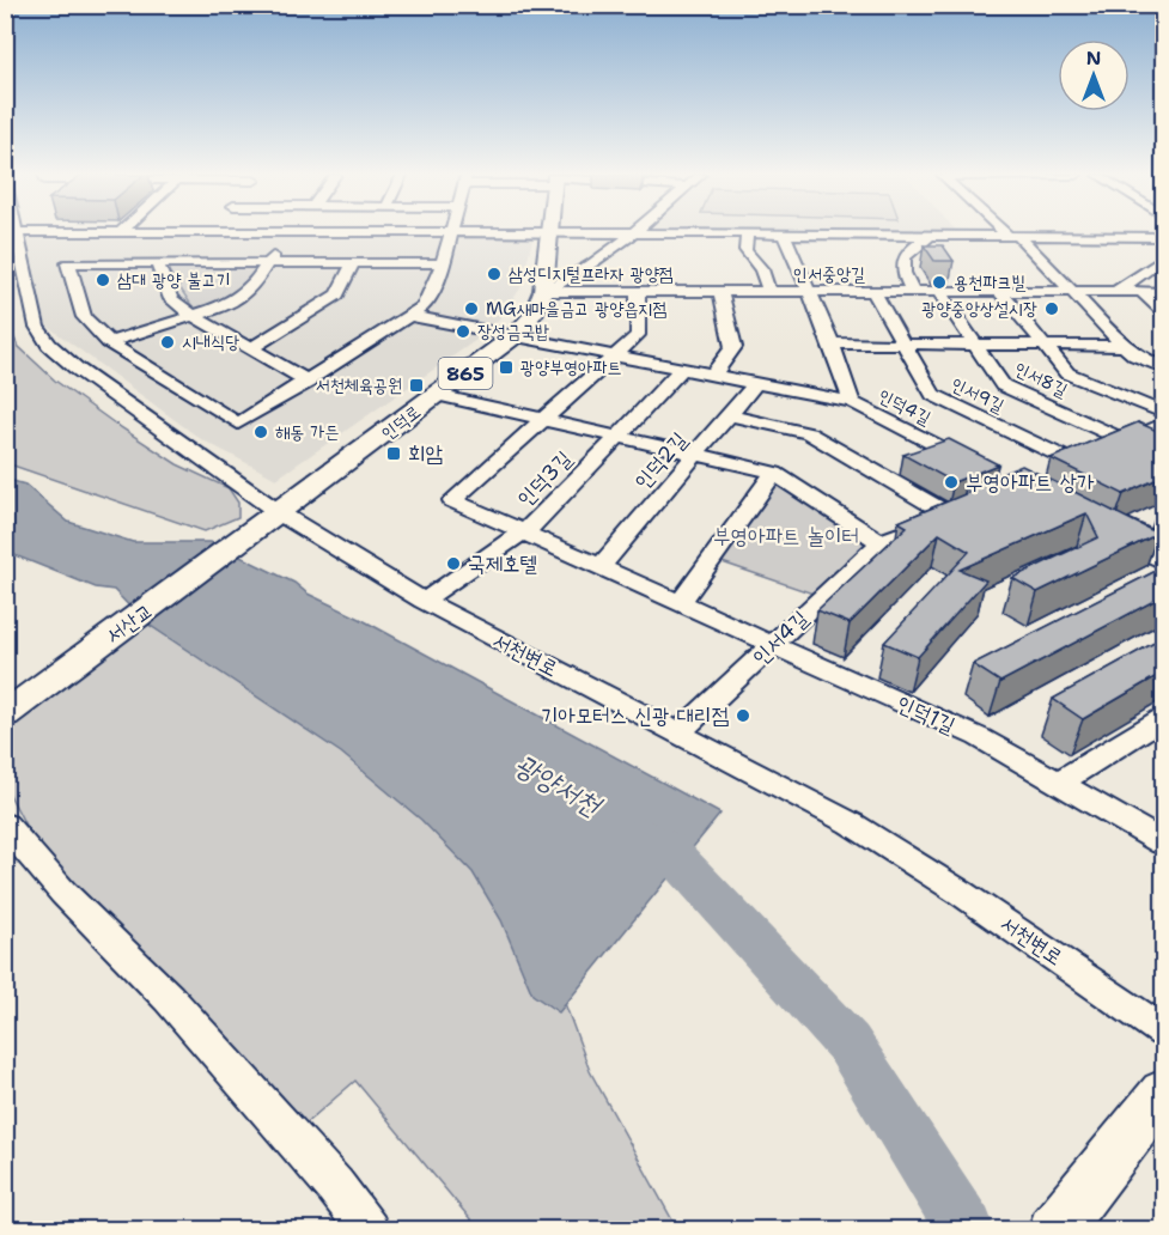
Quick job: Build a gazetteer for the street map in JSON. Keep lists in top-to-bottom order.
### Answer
{
  "streets": {
    "main road": ["865", "인덕로", "서산교"],
    "street": [
      "인서중앙길",
      "인서8길",
      "인서9길",
      "인덕4길",
      "인덕2길",
      "인덕3길",
      "인서4길",
      "서천변로",
      "인덕1길"
    ]
  },
  "crossings": [
    ["인서중앙길", "인서8길"],
    ["인서중앙길", "인서9길"],
    ["인서중앙길", "인덕4길"],
    ["인서중앙길", "인덕로"],
    ["인덕4길", "인덕로"],
    ["인덕4길", "인덕2길"],
    ["인덕4길", "인덕3길"],
    ["인덕4길", "인덕1길"],
    ["인덕로", "서산교"],
    ["인덕로", "서천변로"],
    ["인덕2길", "인덕1길"],
    ["인덕3길", "서천변로"],
    ["인덕3길", "인덕1길"],
    ["인서4길", "서천변로"],
    ["인서4길", "인덕1길"]
  ],
  "water": ["광양서천"],
  "parks": ["부영아파트 놀이터"],
  "places": {
    "other": [
      "삼성디지털프라자 광양점",
      "삼대 광양 불고기",
      "용천파크빌",
      "MG새마을금고 광양읍지점",
      "광양중앙상설시장",
      "장성금국밥",
      "시내식당",
      "해동 가든",
      "부영아파트 상가",
      "국제호텔",
      "기아모터스 신광 대리점"
    ],
    "transit": ["광양부영아파트", "서천체육공원", "회암"]
  },
  "north": "top"
}
